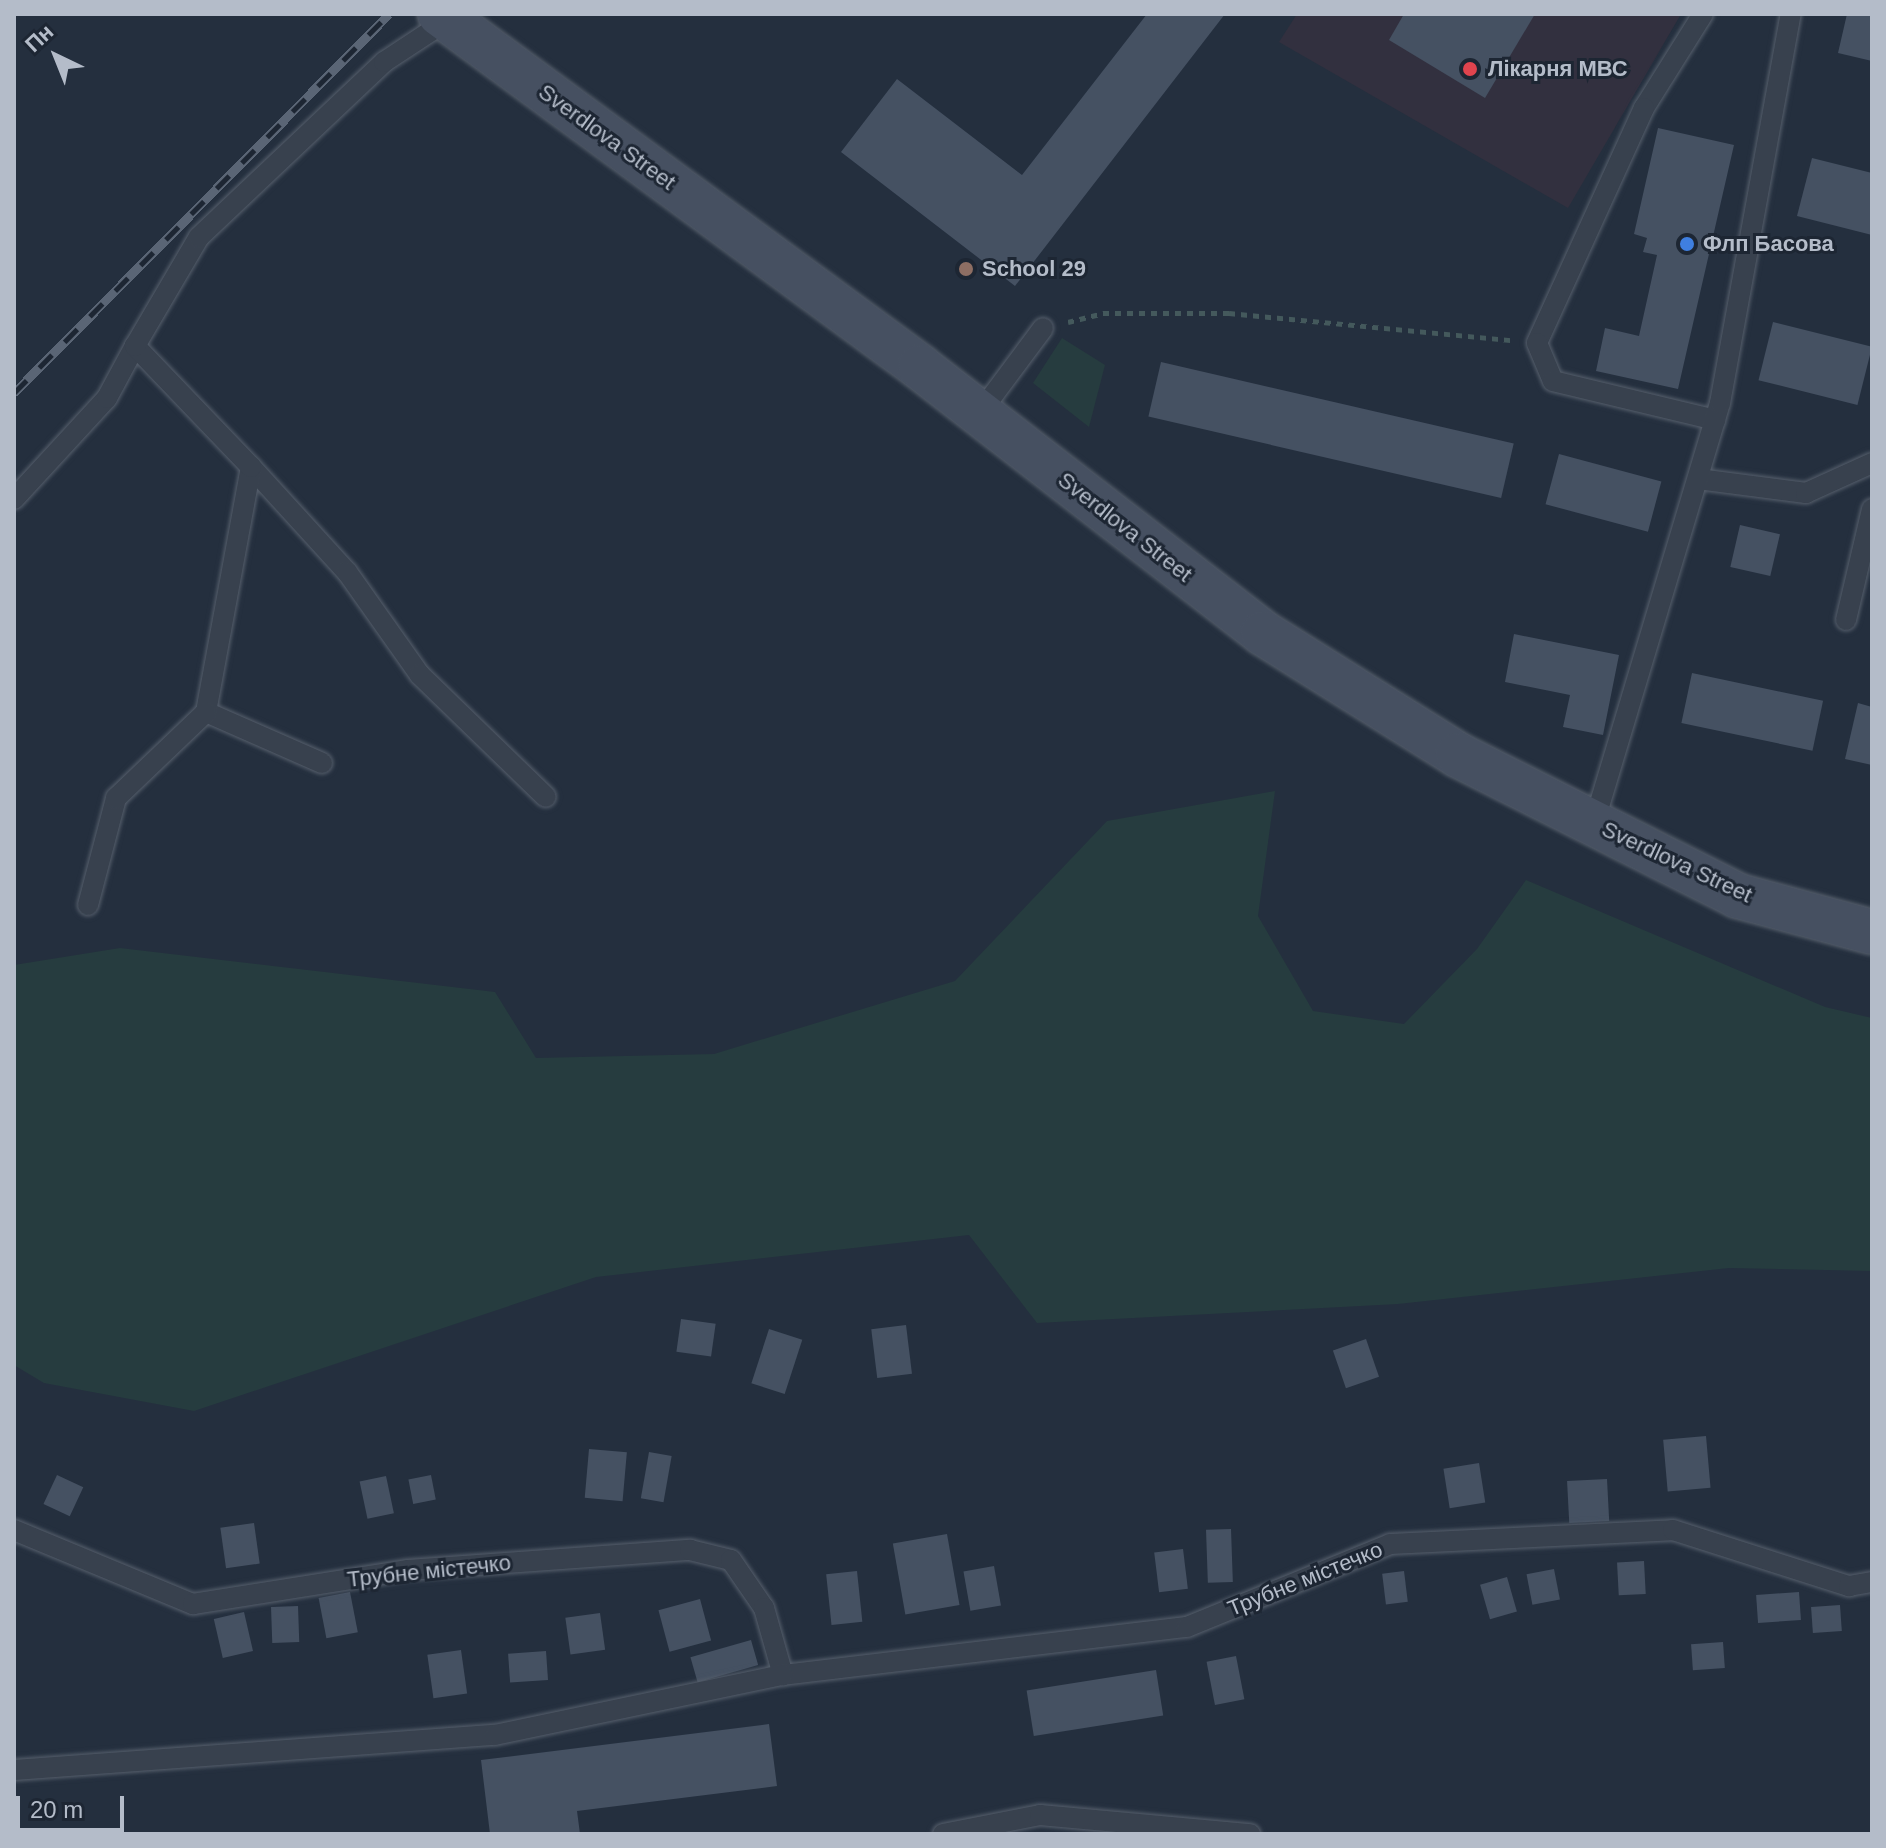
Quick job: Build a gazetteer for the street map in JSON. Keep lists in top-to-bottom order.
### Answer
{
  "streets": {
    "street": ["Sverdlova Street"],
    "lane": ["Трубне містечко"]
  },
  "places": ["Лікарня МВС", "Флп Басова", "School 29"],
  "scale_bar": "20 m",
  "north": "top left"
}
